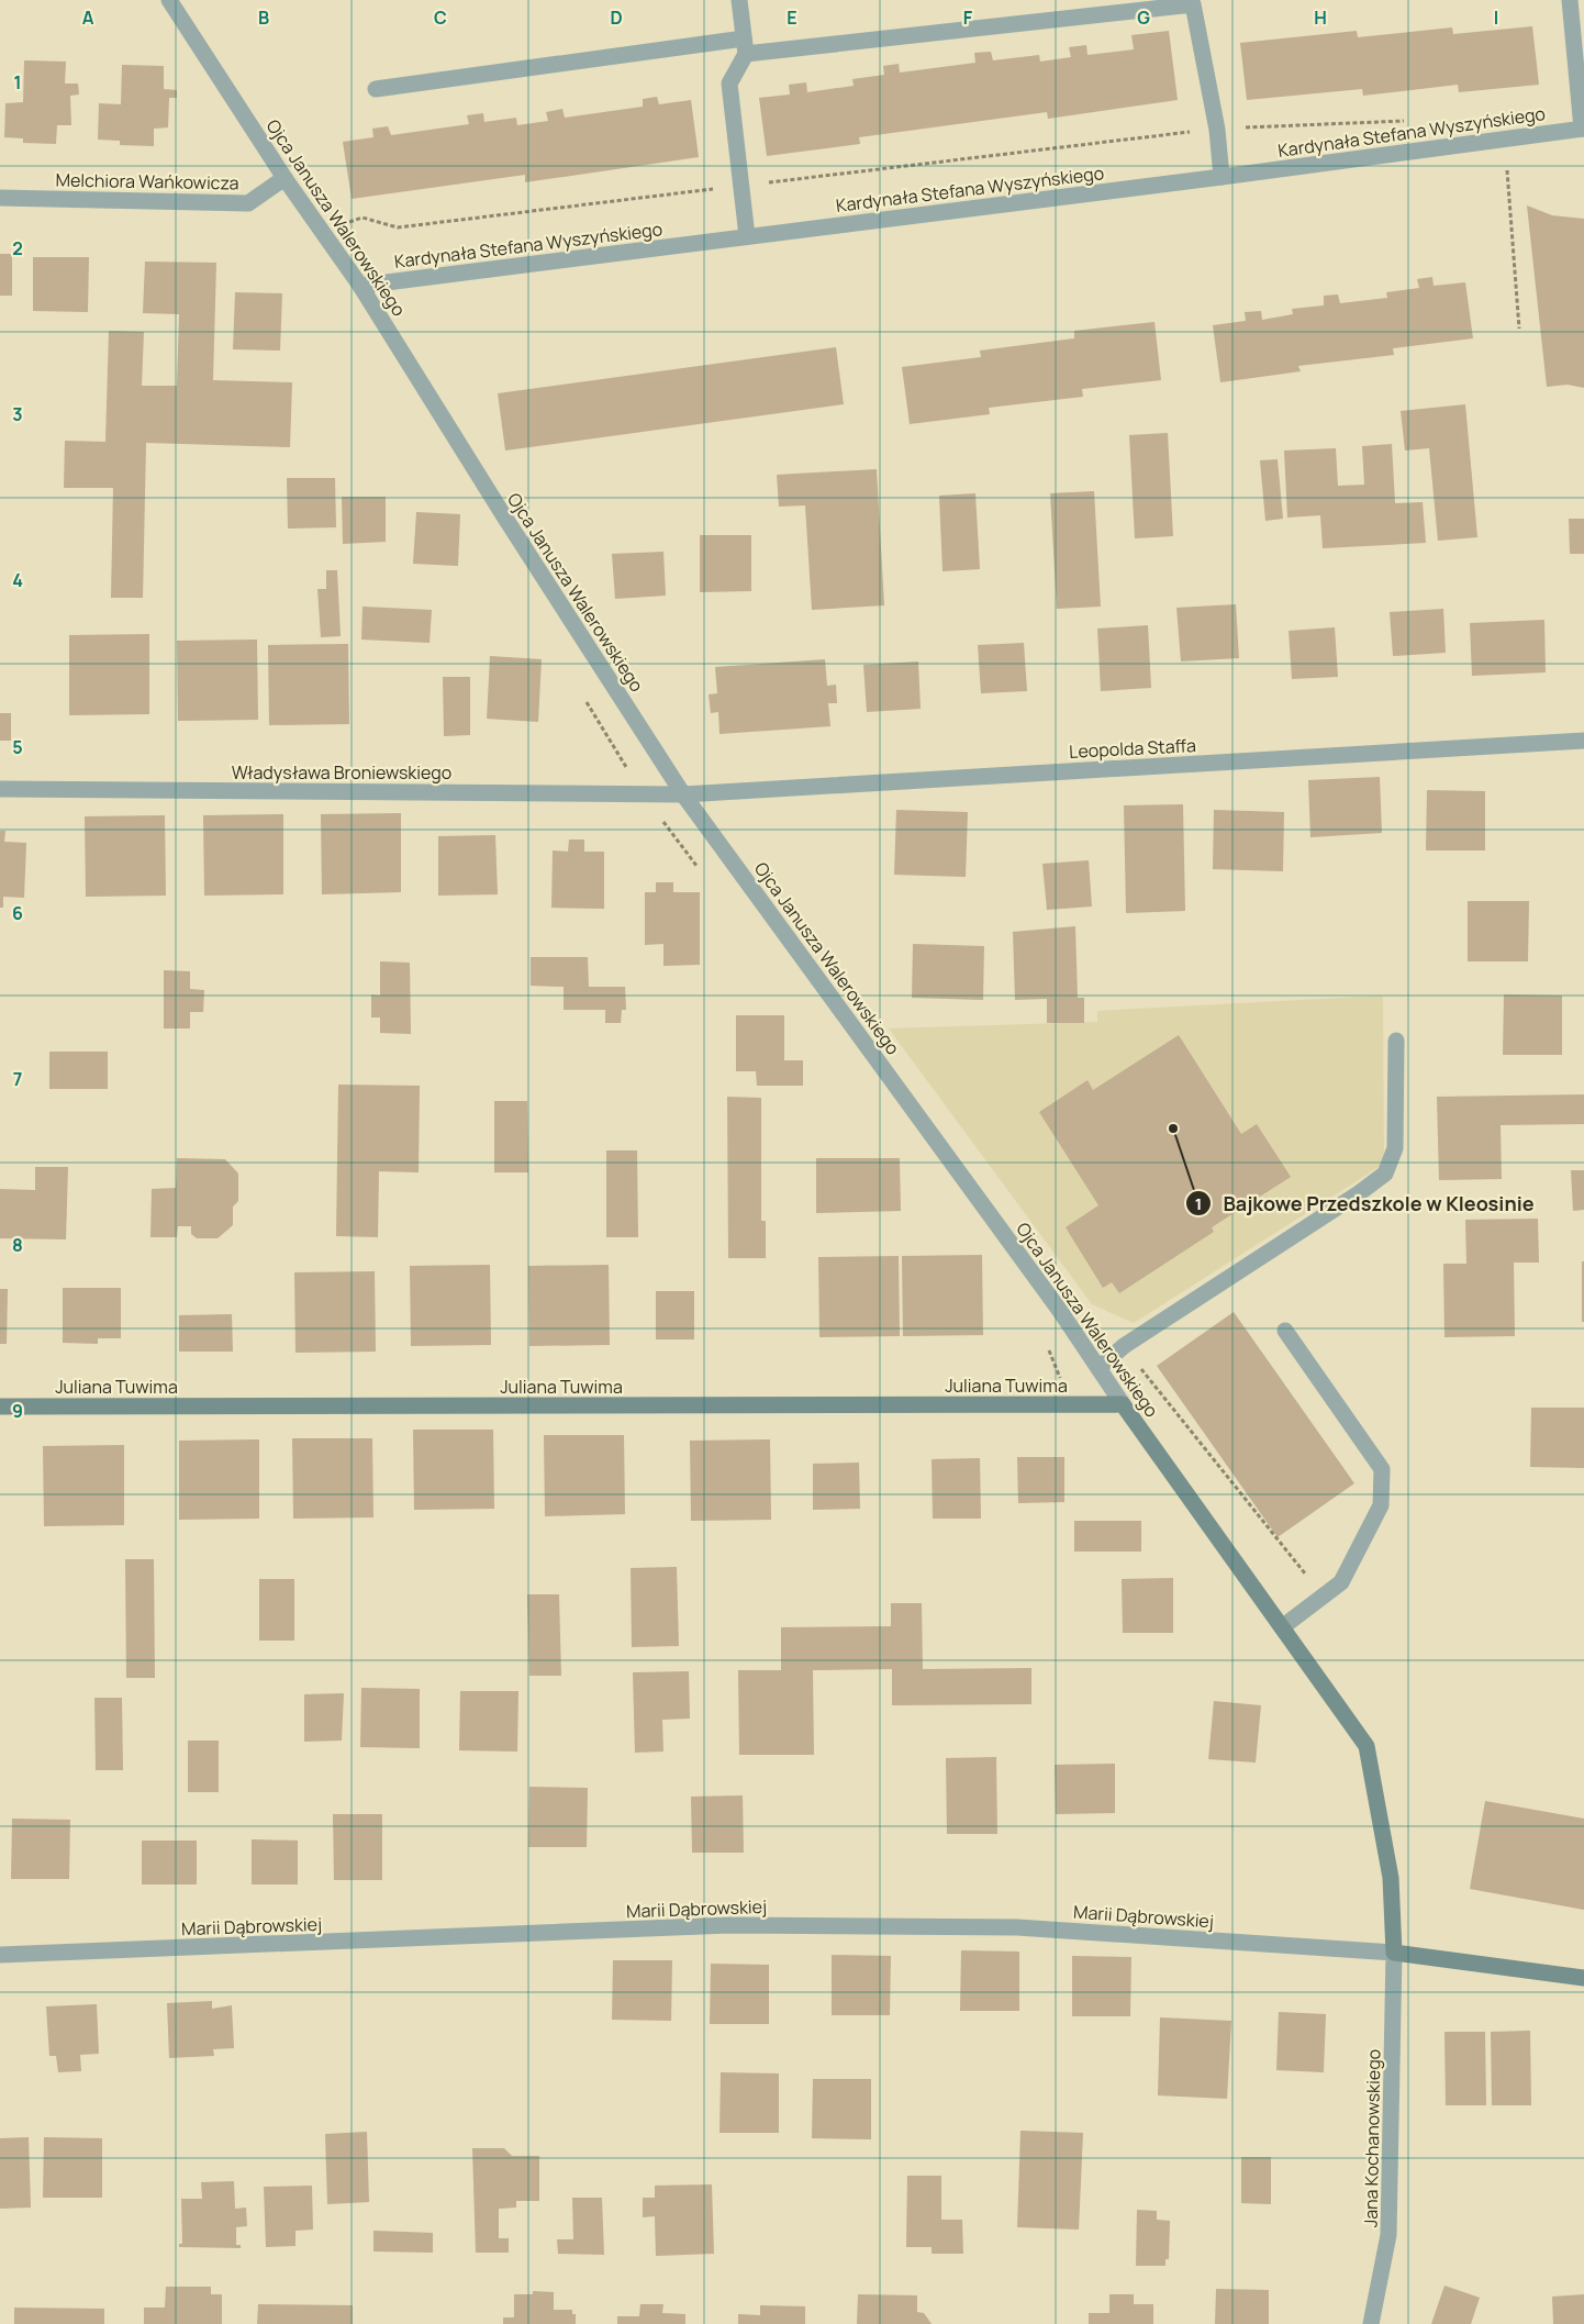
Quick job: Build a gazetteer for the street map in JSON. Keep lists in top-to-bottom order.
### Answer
{
  "streets": {
    "street": [
      "Kardynała Stefana Wyszyńskiego",
      "Melchiora Wańkowicza",
      "Ojca Janusza Walerowskiego",
      "Leopolda Staffa",
      "Władysława Broniewskiego",
      "Juliana Tuwima",
      "Marii Dąbrowskiej",
      "Jana Kochanowskiego"
    ]
  },
  "crossings": [
    ["Kardynała Stefana Wyszyńskiego", "Ojca Janusza Walerowskiego"],
    ["Melchiora Wańkowicza", "Ojca Janusza Walerowskiego"],
    ["Ojca Janusza Walerowskiego", "Leopolda Staffa"],
    ["Ojca Janusza Walerowskiego", "Władysława Broniewskiego"],
    ["Ojca Janusza Walerowskiego", "Juliana Tuwima"],
    ["Ojca Janusza Walerowskiego", "Marii Dąbrowskiej"],
    ["Ojca Janusza Walerowskiego", "Jana Kochanowskiego"],
    ["Leopolda Staffa", "Władysława Broniewskiego"],
    ["Marii Dąbrowskiej", "Jana Kochanowskiego"]
  ],
  "places": ["Bajkowe Przedszkole w Kleosinie"],
  "grid": {
    "columns": [
      "A",
      "B",
      "C",
      "D",
      "E",
      "F",
      "G",
      "H",
      "I"
    ],
    "rows": [
      "1",
      "2",
      "3",
      "4",
      "5",
      "6",
      "7",
      "8",
      "9"
    ]
  }
}
